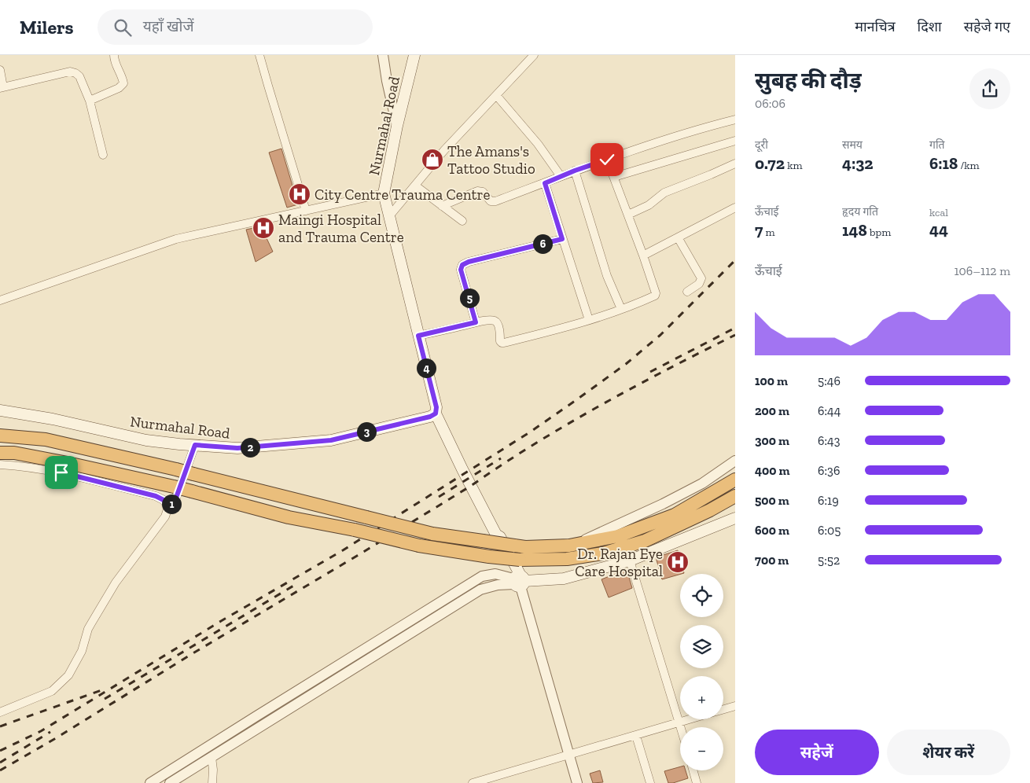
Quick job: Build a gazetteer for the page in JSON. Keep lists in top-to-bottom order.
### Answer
{
  "streets": {
    "main road": ["Nurmahal Road"]
  },
  "places": {
    "shop": ["The Amans's Tattoo Studio"],
    "hospital": ["City Centre Trauma Centre", "Maingi Hospital and Trauma Centre", "Dr. Rajan Eye Care Hospital"]
  },
  "page": {
    "header": "Milers",
    "search": "यहाँ खोजें",
    "nav": ["मानचित्र", "दिशा", "सहेजे गए"],
    "heading": ["सुबह की दौड़", "06:06"],
    "stats": [
      ["दूरी", "0.72 km"],
      ["समय", "4:32"],
      ["गति", "6:18 /km"],
      ["ऊँचाई", "7 m"],
      ["हृदय गति", "148 bpm"],
      ["kcal", "44"]
    ],
    "pins": [
      "6",
      "5",
      "4",
      "3",
      "2",
      "1"
    ],
    "chart": ["ऊँचाई", "106–112 m"],
    "list": [
      {
        "name": "100 m",
        "note": "5:46"
      },
      {
        "name": "200 m",
        "note": "6:44"
      },
      {
        "name": "300 m",
        "note": "6:43"
      },
      {
        "name": "400 m",
        "note": "6:36"
      },
      {
        "name": "500 m",
        "note": "6:19"
      },
      {
        "name": "600 m",
        "note": "6:05"
      },
      {
        "name": "700 m",
        "note": "5:52"
      }
    ],
    "map_buttons": ["+", "−"],
    "buttons": ["सहेजें", "शेयर करें"]
  }
}
